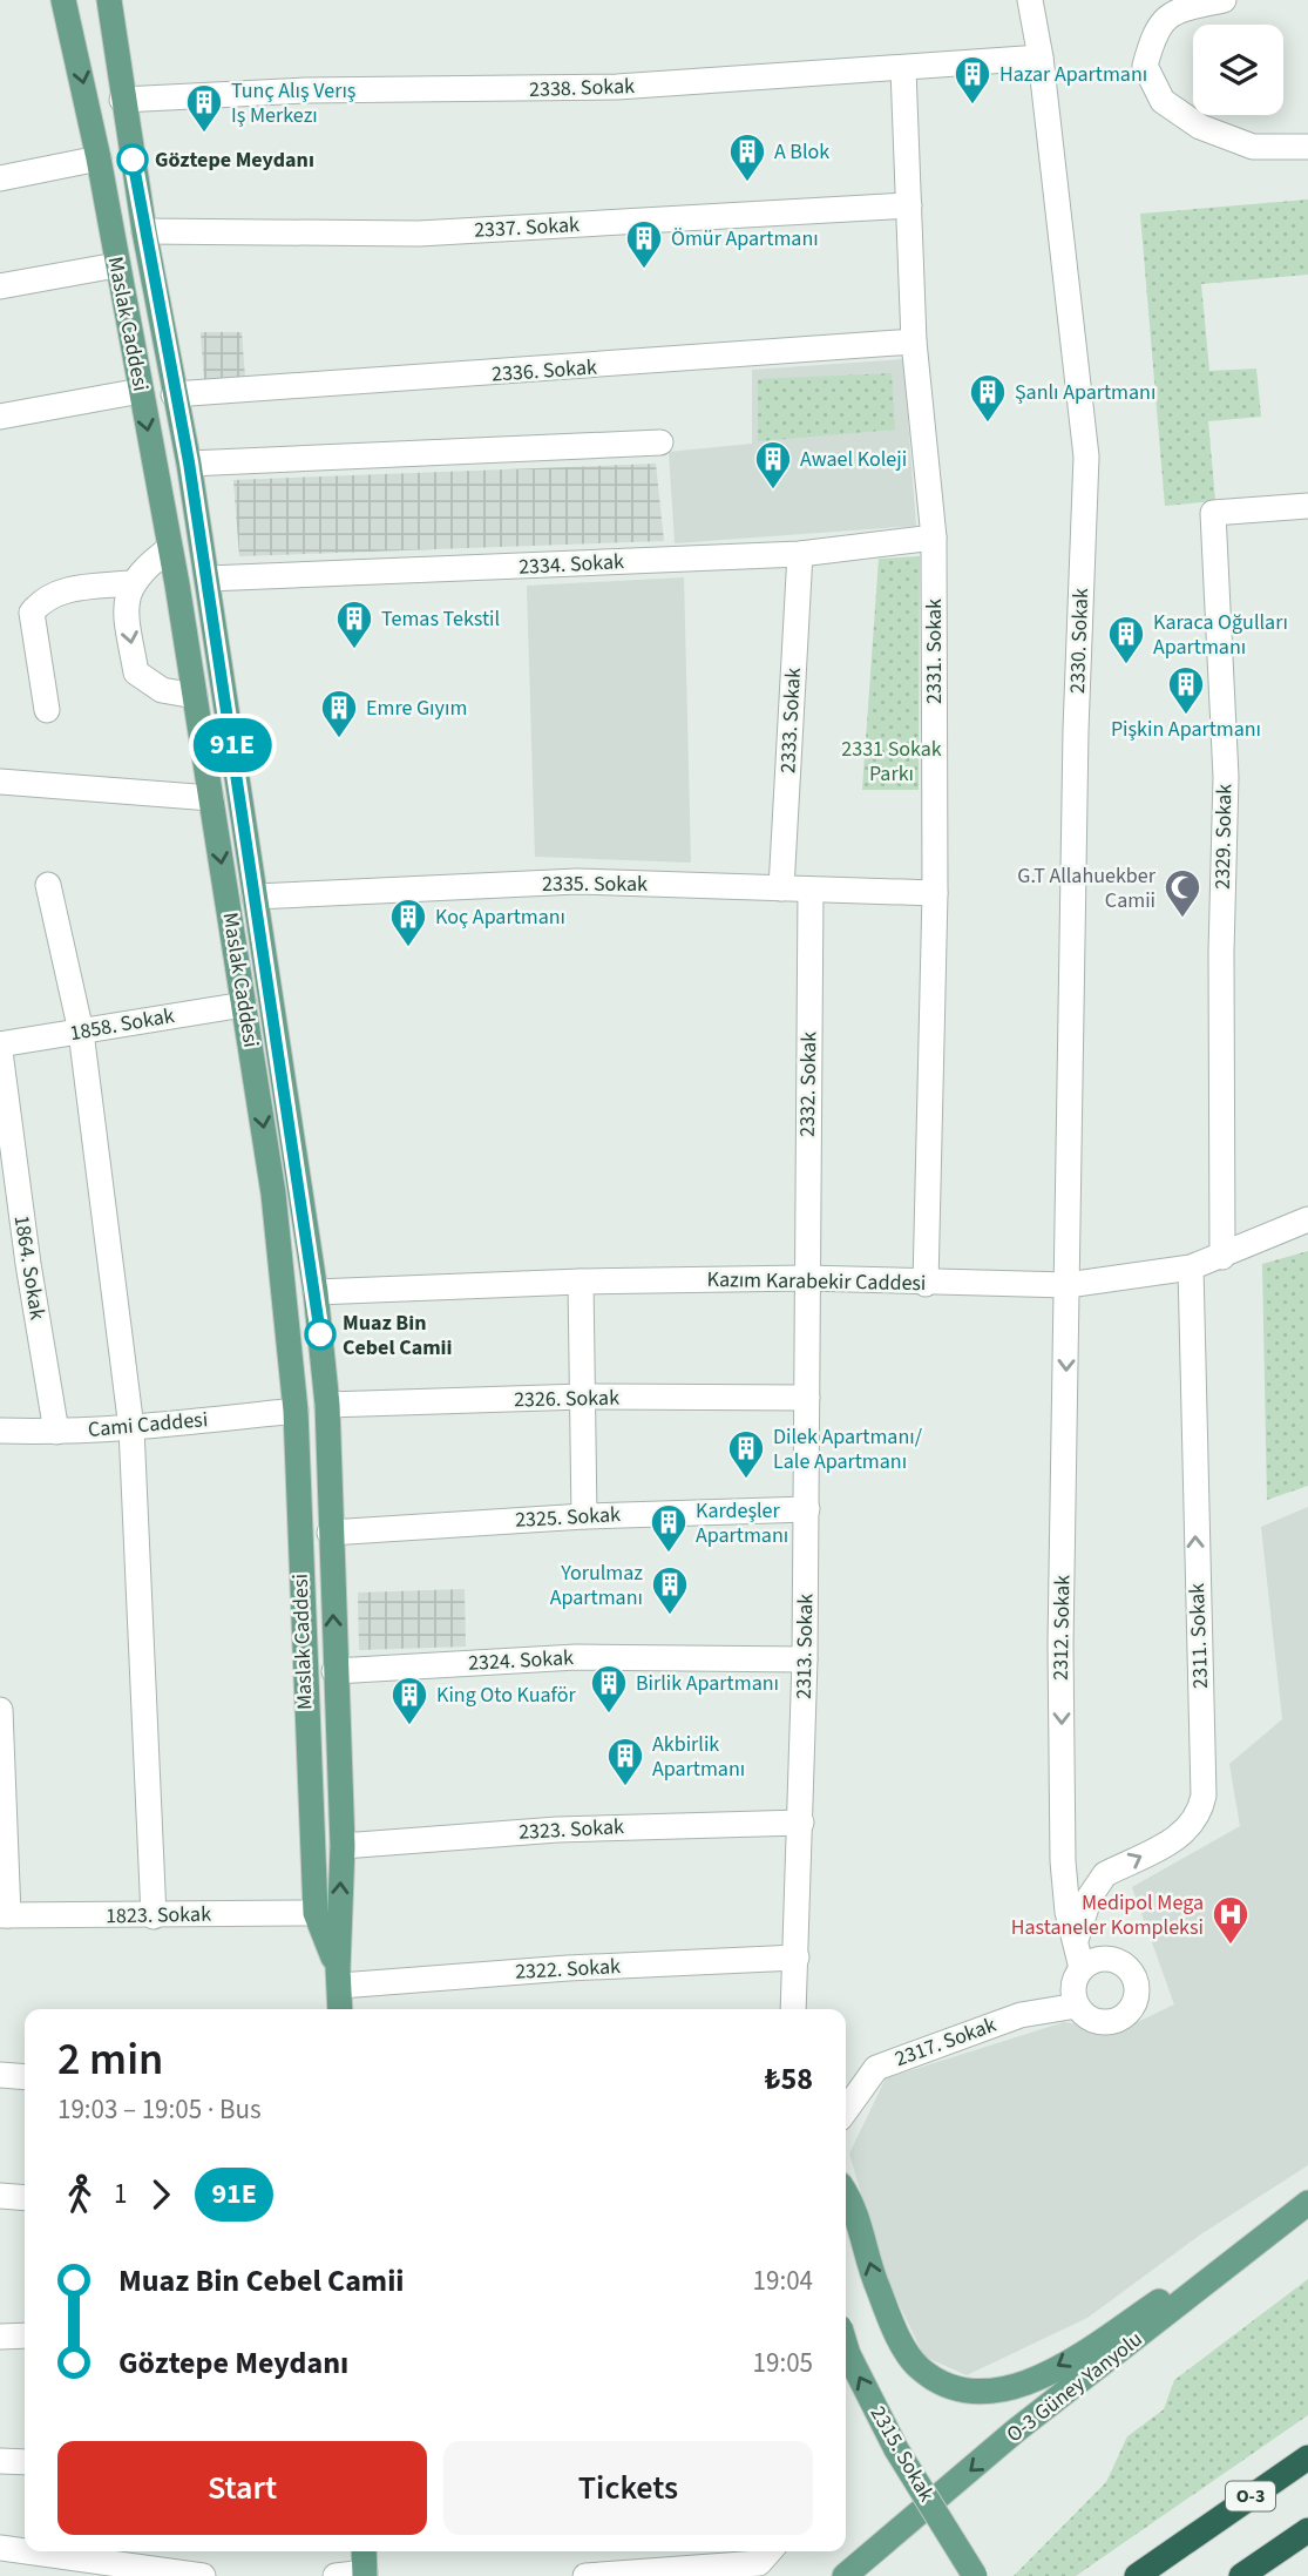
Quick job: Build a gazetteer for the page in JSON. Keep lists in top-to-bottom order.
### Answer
{
  "streets": {
    "highway": ["O-3"],
    "main road": ["Maslak Caddesi", "O-3 Güney Yanyolu", "2315. Sokak"],
    "street": [
      "2338. Sokak",
      "2337. Sokak",
      "2336. Sokak",
      "2334. Sokak",
      "2330. Sokak",
      "2331. Sokak",
      "2333. Sokak",
      "2329. Sokak",
      "2335. Sokak",
      "1858. Sokak",
      "2332. Sokak",
      "1864. Sokak",
      "Kazım Karabekir Caddesi",
      "2326. Sokak",
      "Cami Caddesi",
      "2325. Sokak",
      "2312. Sokak",
      "2311. Sokak",
      "2313. Sokak",
      "2324. Sokak",
      "2323. Sokak",
      "1823. Sokak",
      "2322. Sokak",
      "2317. Sokak"
    ]
  },
  "crossings": [
    ["2338. Sokak", "Maslak Caddesi"],
    ["2338. Sokak", "2330. Sokak"],
    ["2338. Sokak", "2331. Sokak"],
    ["2337. Sokak", "Maslak Caddesi"],
    ["2337. Sokak", "2331. Sokak"],
    ["Maslak Caddesi", "2336. Sokak"],
    ["Maslak Caddesi", "2334. Sokak"],
    ["Maslak Caddesi", "2335. Sokak"],
    ["Maslak Caddesi", "1858. Sokak"],
    ["Maslak Caddesi", "Kazım Karabekir Caddesi"],
    ["Maslak Caddesi", "2326. Sokak"],
    ["Maslak Caddesi", "Cami Caddesi"],
    ["Maslak Caddesi", "2325. Sokak"],
    ["Maslak Caddesi", "2324. Sokak"],
    ["Maslak Caddesi", "2323. Sokak"],
    ["Maslak Caddesi", "1823. Sokak"],
    ["Maslak Caddesi", "2322. Sokak"],
    ["2336. Sokak", "2331. Sokak"],
    ["2334. Sokak", "2331. Sokak"],
    ["2334. Sokak", "2333. Sokak"],
    ["2330. Sokak", "Kazım Karabekir Caddesi"],
    ["2330. Sokak", "2312. Sokak"],
    ["2331. Sokak", "2335. Sokak"],
    ["2331. Sokak", "Kazım Karabekir Caddesi"],
    ["2333. Sokak", "2335. Sokak"],
    ["2329. Sokak", "Kazım Karabekir Caddesi"],
    ["2335. Sokak", "2332. Sokak"],
    ["2332. Sokak", "Kazım Karabekir Caddesi"],
    ["2332. Sokak", "2313. Sokak"],
    ["1864. Sokak", "Cami Caddesi"],
    ["Kazım Karabekir Caddesi", "2312. Sokak"],
    ["Kazım Karabekir Caddesi", "2311. Sokak"],
    ["Kazım Karabekir Caddesi", "2313. Sokak"],
    ["2326. Sokak", "2313. Sokak"],
    ["2325. Sokak", "2313. Sokak"],
    ["2312. Sokak", "2317. Sokak"],
    ["2313. Sokak", "2324. Sokak"],
    ["2313. Sokak", "2323. Sokak"],
    ["2313. Sokak", "2322. Sokak"]
  ],
  "one_way": [
    "2312. Sokak",
    "2311. Sokak",
    "O-3 Güney Yanyolu",
    "2315. Sokak"
  ],
  "parks": ["2331 Sokak Parkı"],
  "places": {
    "building": [
      "Hazar Apartmanı",
      "Tunç Alış Verış Iş Merkezı",
      "A Blok",
      "Ömür Apartmanı",
      "Şanlı Apartmanı",
      "Awael Koleji",
      "Temas Tekstil",
      "Karaca Oğulları Apartmanı",
      "Pişkin Apartmanı",
      "Emre Gıyım",
      "Koç Apartmanı",
      "Dilek Apartmanı/ Lale Apartmanı",
      "Kardeşler Apartmanı",
      "Yorulmaz Apartmanı",
      "Birlik Apartmanı",
      "King Oto Kuaför",
      "Akbirlik Apartmanı"
    ],
    "other": ["Göztepe Meydanı", "Muaz Bin Cebel Camii"],
    "mosque": ["G.T Allahuekber Camii"],
    "hospital": ["Medipol Mega Hastaneler Kompleksi"]
  },
  "lines": ["bus line 91E"],
  "page": {
    "on_map": "91E",
    "heading": ["2 min", "19:03 – 19:05 · Bus", "₺58"],
    "legs": ["1", "91E"],
    "list": [
      {
        "name": "Muaz Bin Cebel Camii",
        "value": "19:04"
      },
      {
        "name": "Göztepe Meydanı",
        "value": "19:05"
      }
    ],
    "buttons": ["Start", "Tickets"]
  }
}
